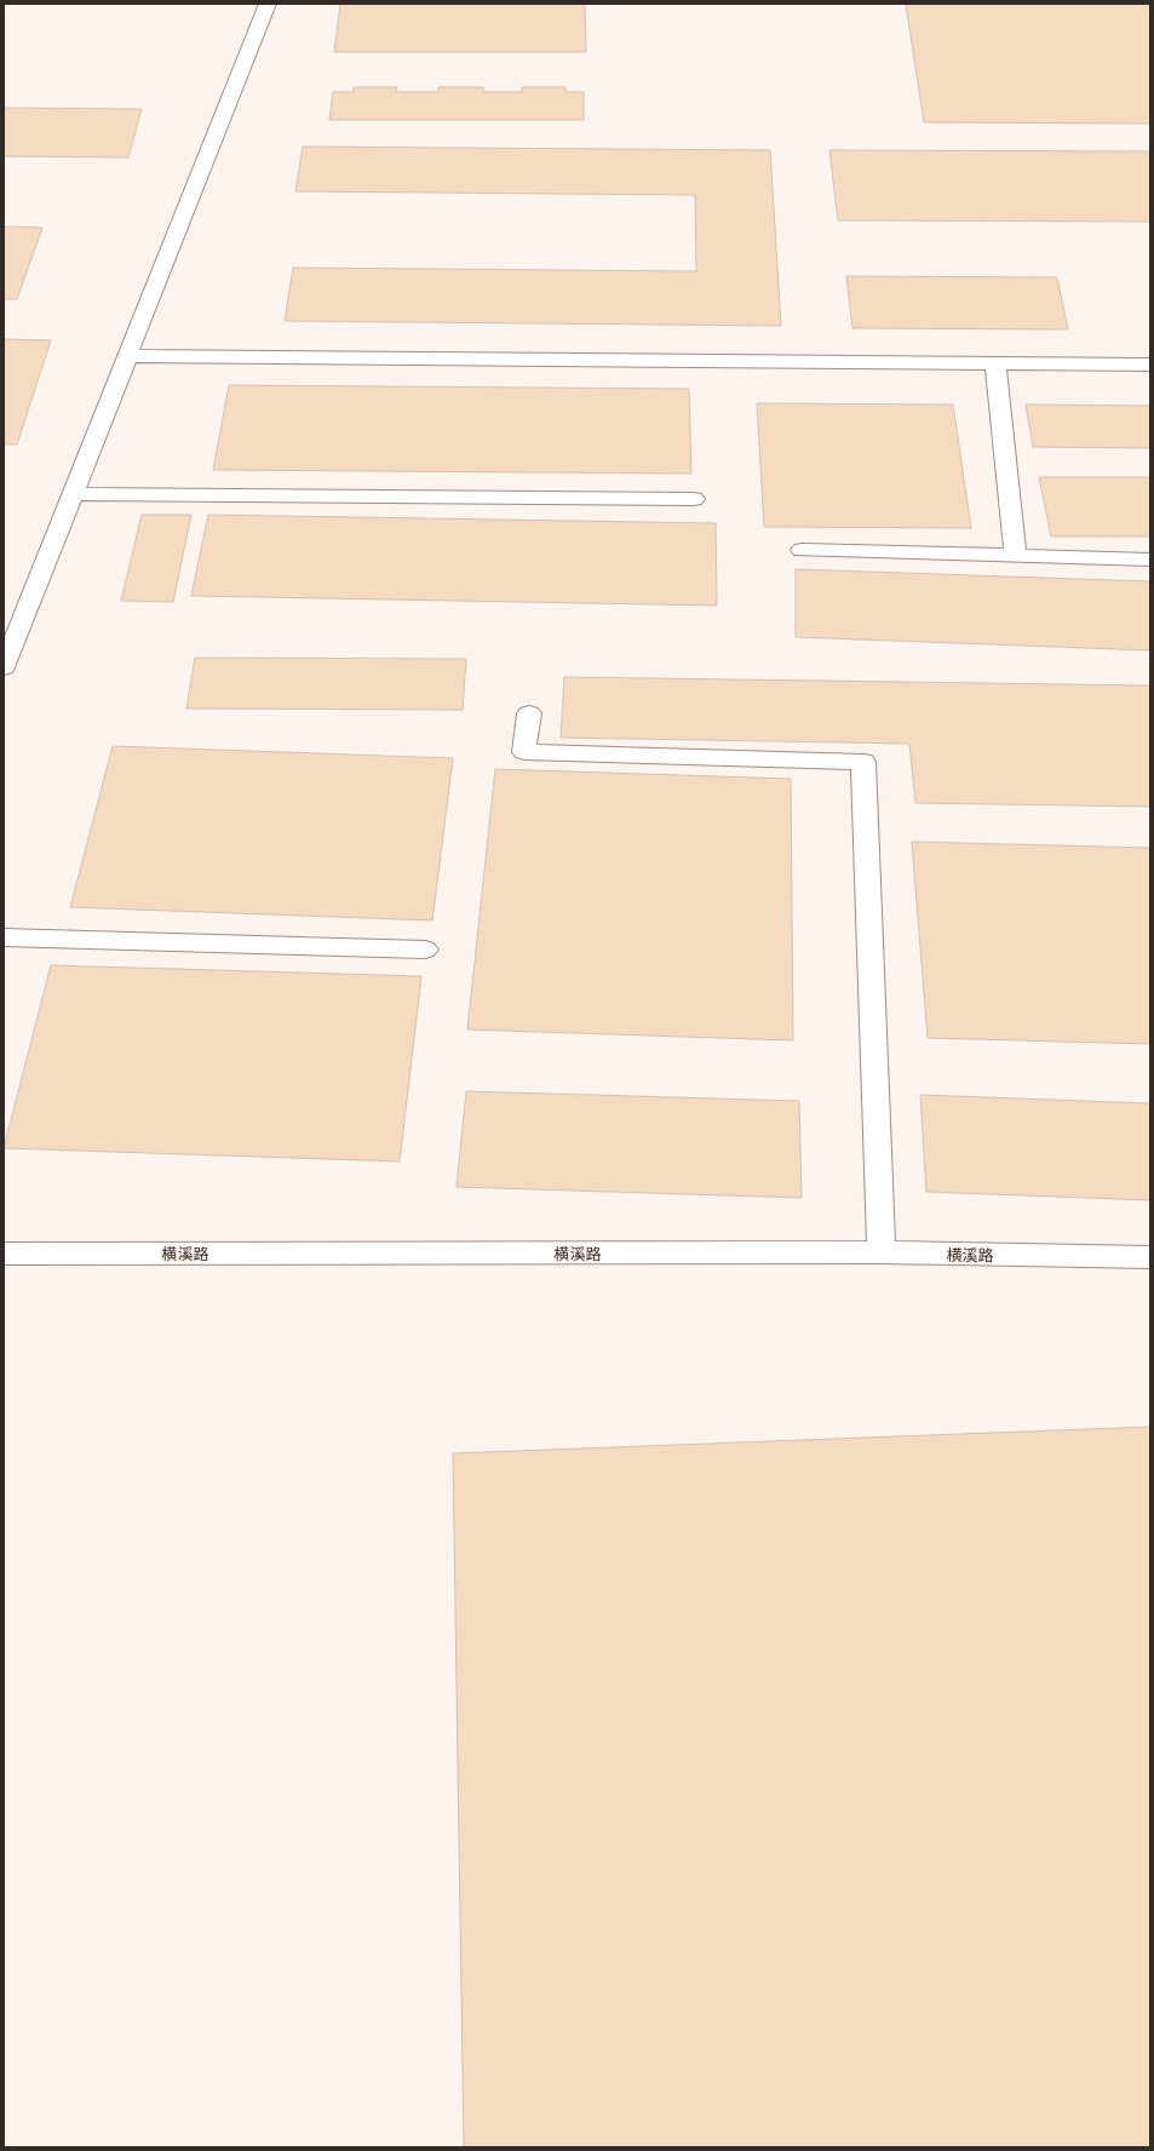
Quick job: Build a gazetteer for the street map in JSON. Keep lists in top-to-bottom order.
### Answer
{
  "streets": {
    "street": ["横溪路"]
  }
}
